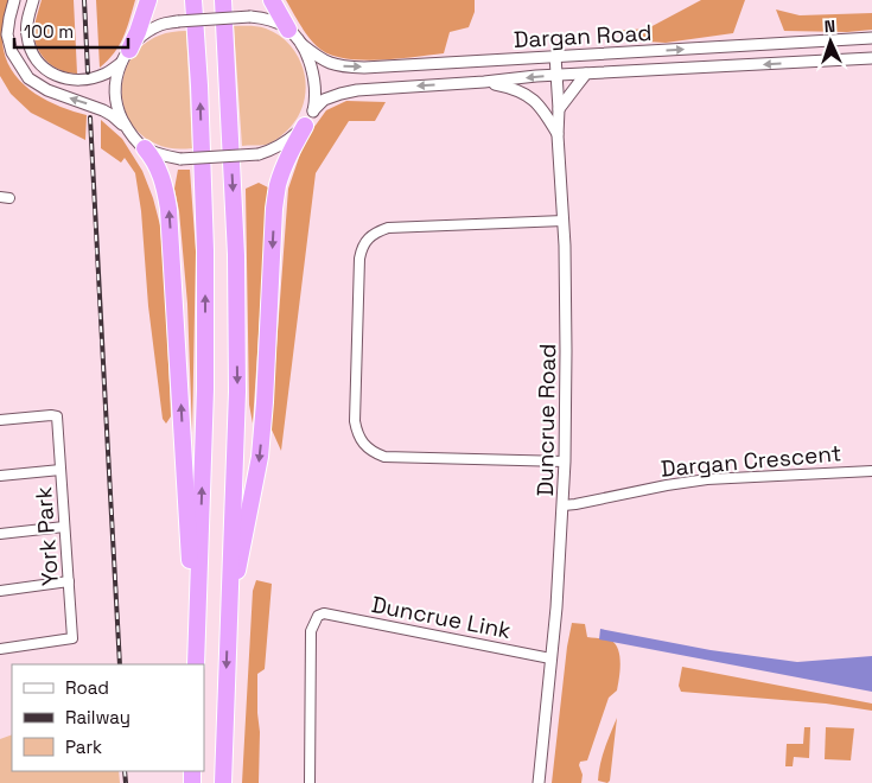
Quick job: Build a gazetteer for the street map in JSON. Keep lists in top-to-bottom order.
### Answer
{
  "streets": {
    "street": [
      "Dargan Road",
      "Duncrue Road",
      "Dargan Crescent",
      "York Park",
      "Duncrue Link"
    ]
  },
  "crossings": [
    ["Dargan Road", "Duncrue Road"],
    ["Duncrue Road", "Dargan Crescent"],
    ["Duncrue Road", "Duncrue Link"]
  ],
  "legend": ["Road", "Railway", "Park"],
  "scale_bar": "100 m",
  "north": "top"
}
